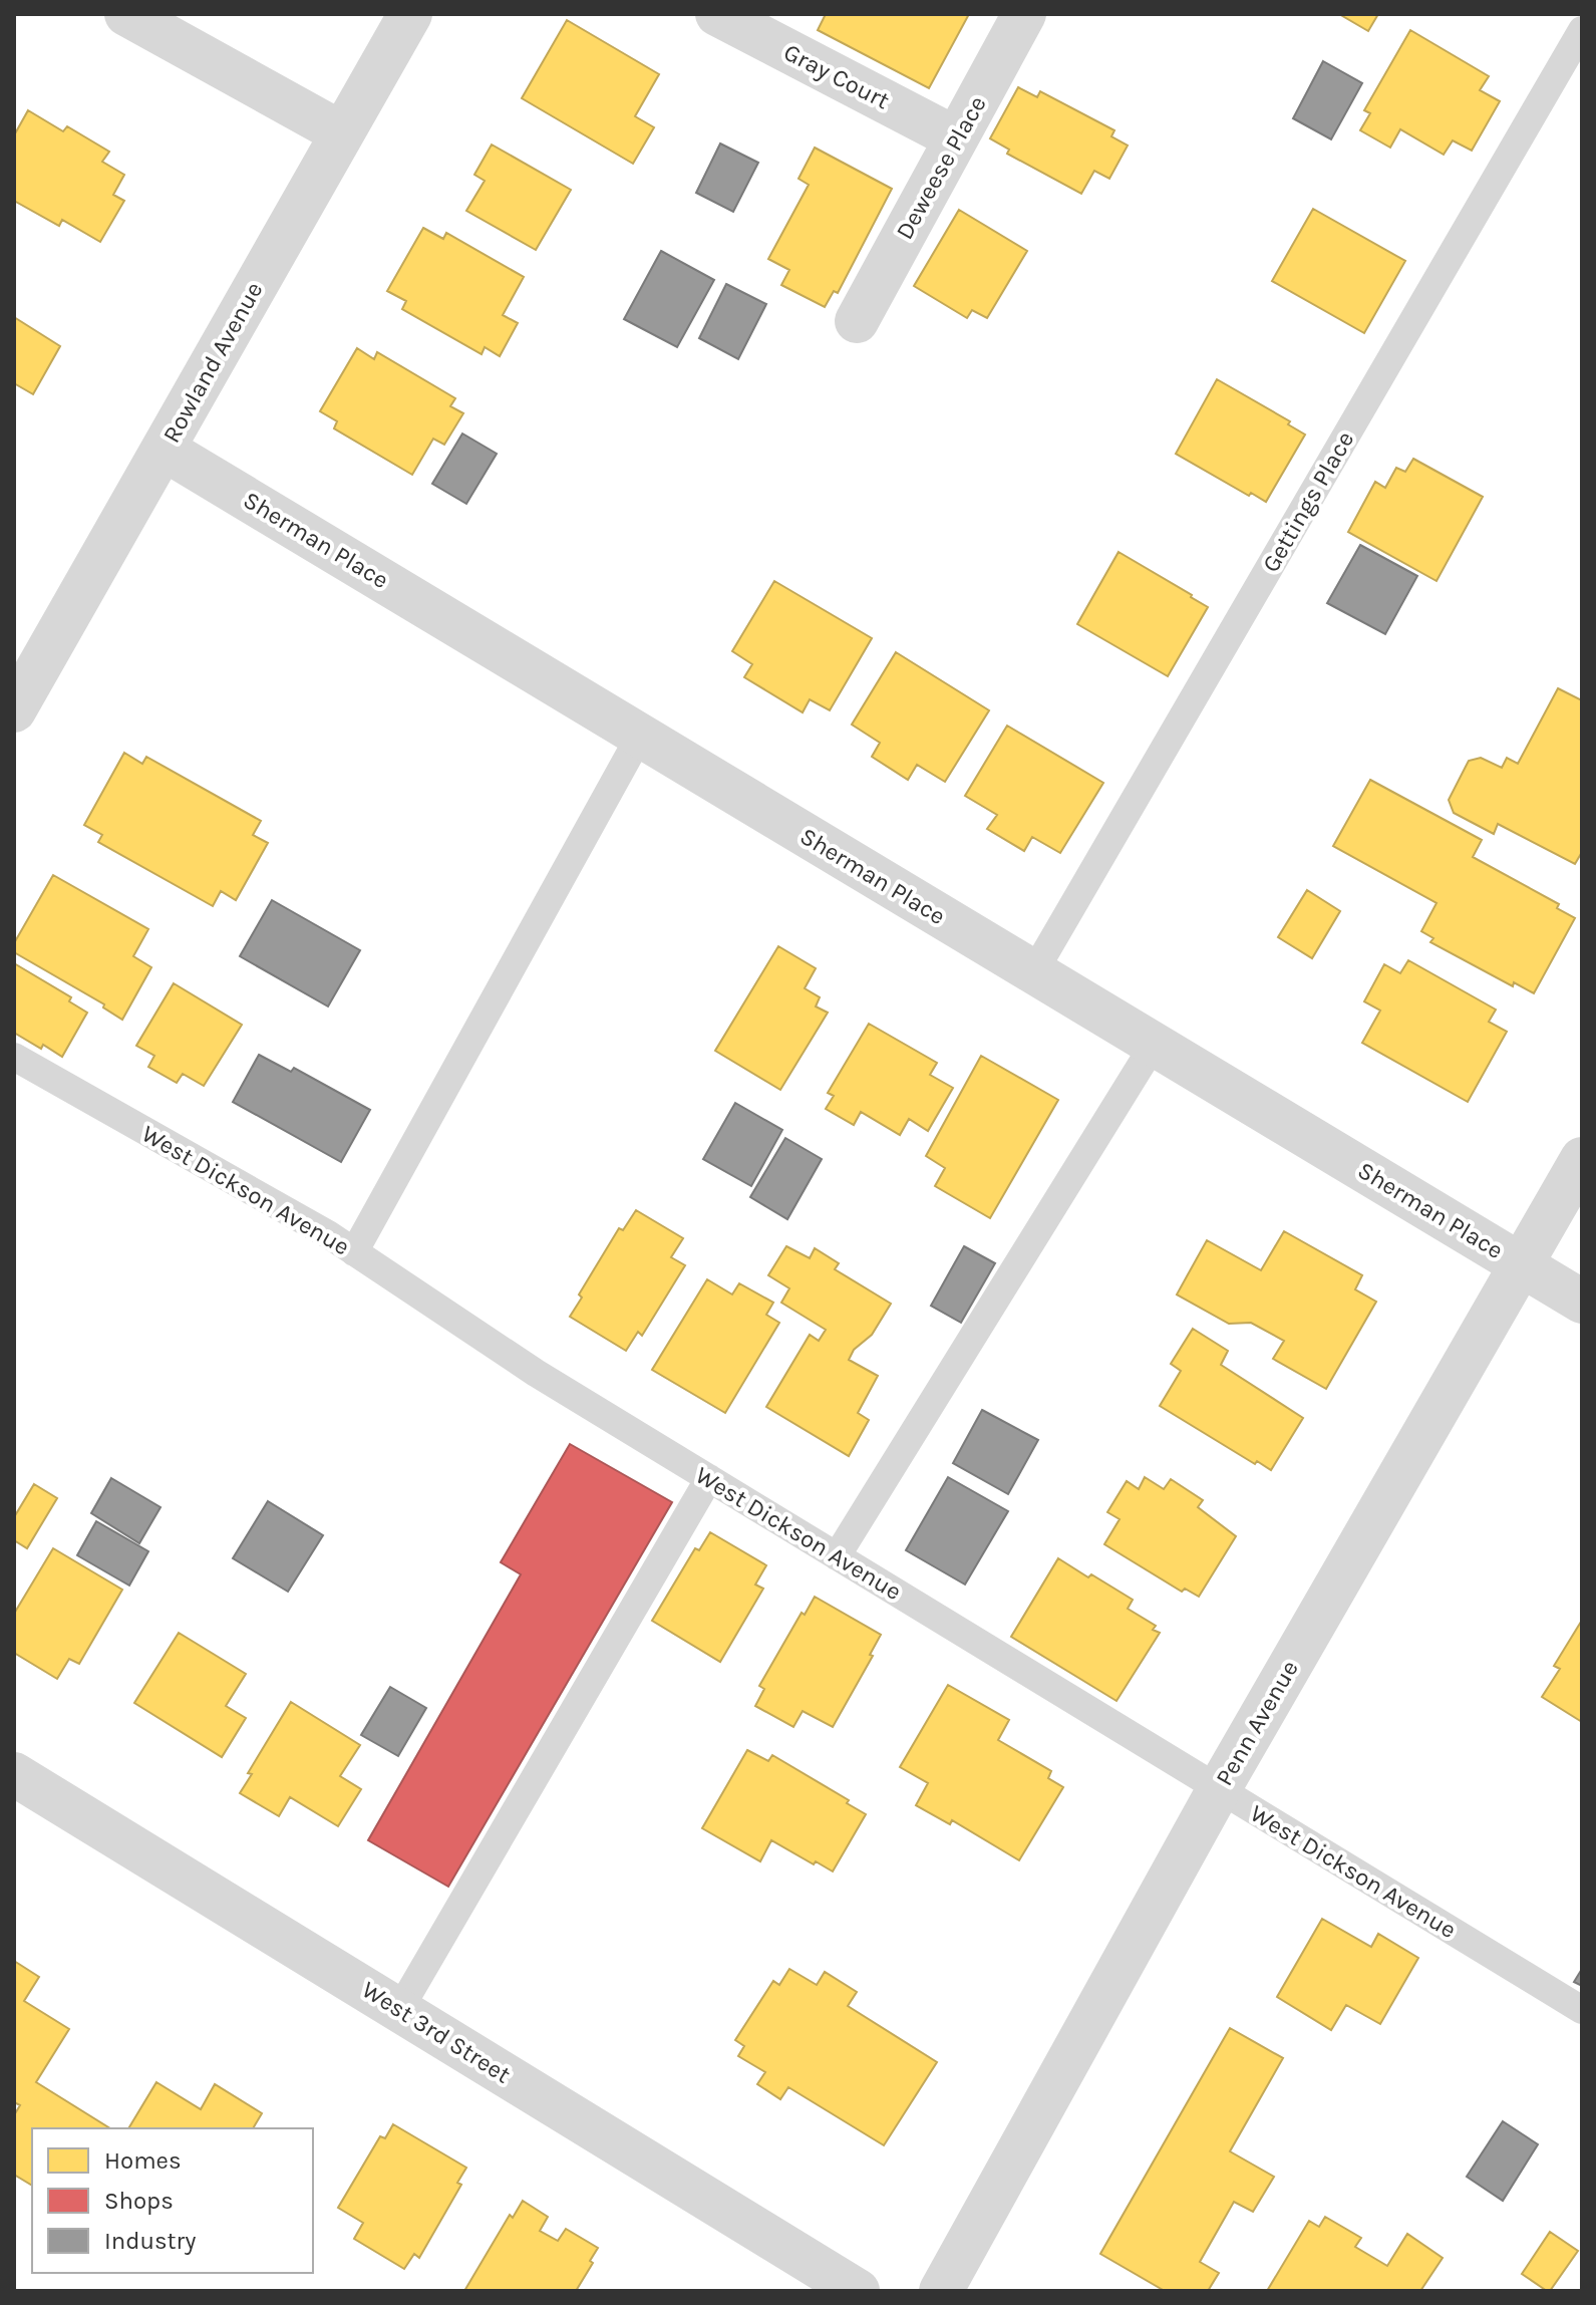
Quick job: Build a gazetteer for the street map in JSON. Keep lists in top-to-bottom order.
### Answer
{
  "streets": {
    "street": [
      "Gray Court",
      "Deweese Place",
      "Rowland Avenue",
      "Sherman Place",
      "Penn Avenue",
      "West 3rd Street"
    ],
    "lane": ["Gettings Place", "West Dickson Avenue"]
  },
  "crossings": [
    ["Gray Court", "Deweese Place"],
    ["Rowland Avenue", "Sherman Place"],
    ["Gettings Place", "Sherman Place"],
    ["Sherman Place", "Penn Avenue"],
    ["West Dickson Avenue", "Penn Avenue"]
  ],
  "legend": ["Homes", "Shops", "Industry"]
}
